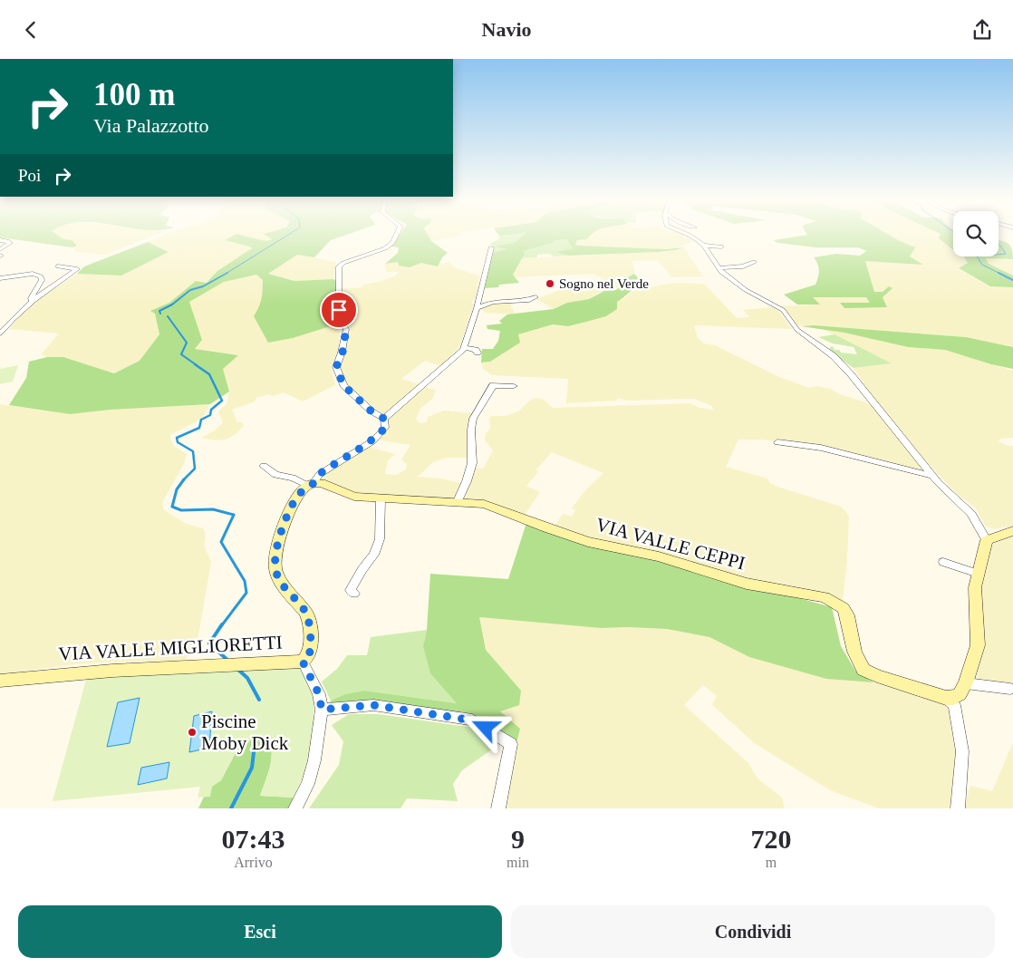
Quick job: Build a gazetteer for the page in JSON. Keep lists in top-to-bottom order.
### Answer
{
  "streets": {
    "street": ["VIA VALLE CEPPI", "VIA VALLE MIGLIORETTI"]
  },
  "crossings": [
    ["VIA VALLE CEPPI", "VIA VALLE MIGLIORETTI"]
  ],
  "places": ["Sogno nel Verde", "Piscine Moby Dick"],
  "page": {
    "header": "Navio",
    "turn": ["100 m", "Via Palazzotto"],
    "then": "Poi",
    "eta": [
      "07:43",
      "Arrivo",
      "9",
      "min",
      "720",
      "m"
    ],
    "buttons": ["Esci", "Condividi"]
  }
}
